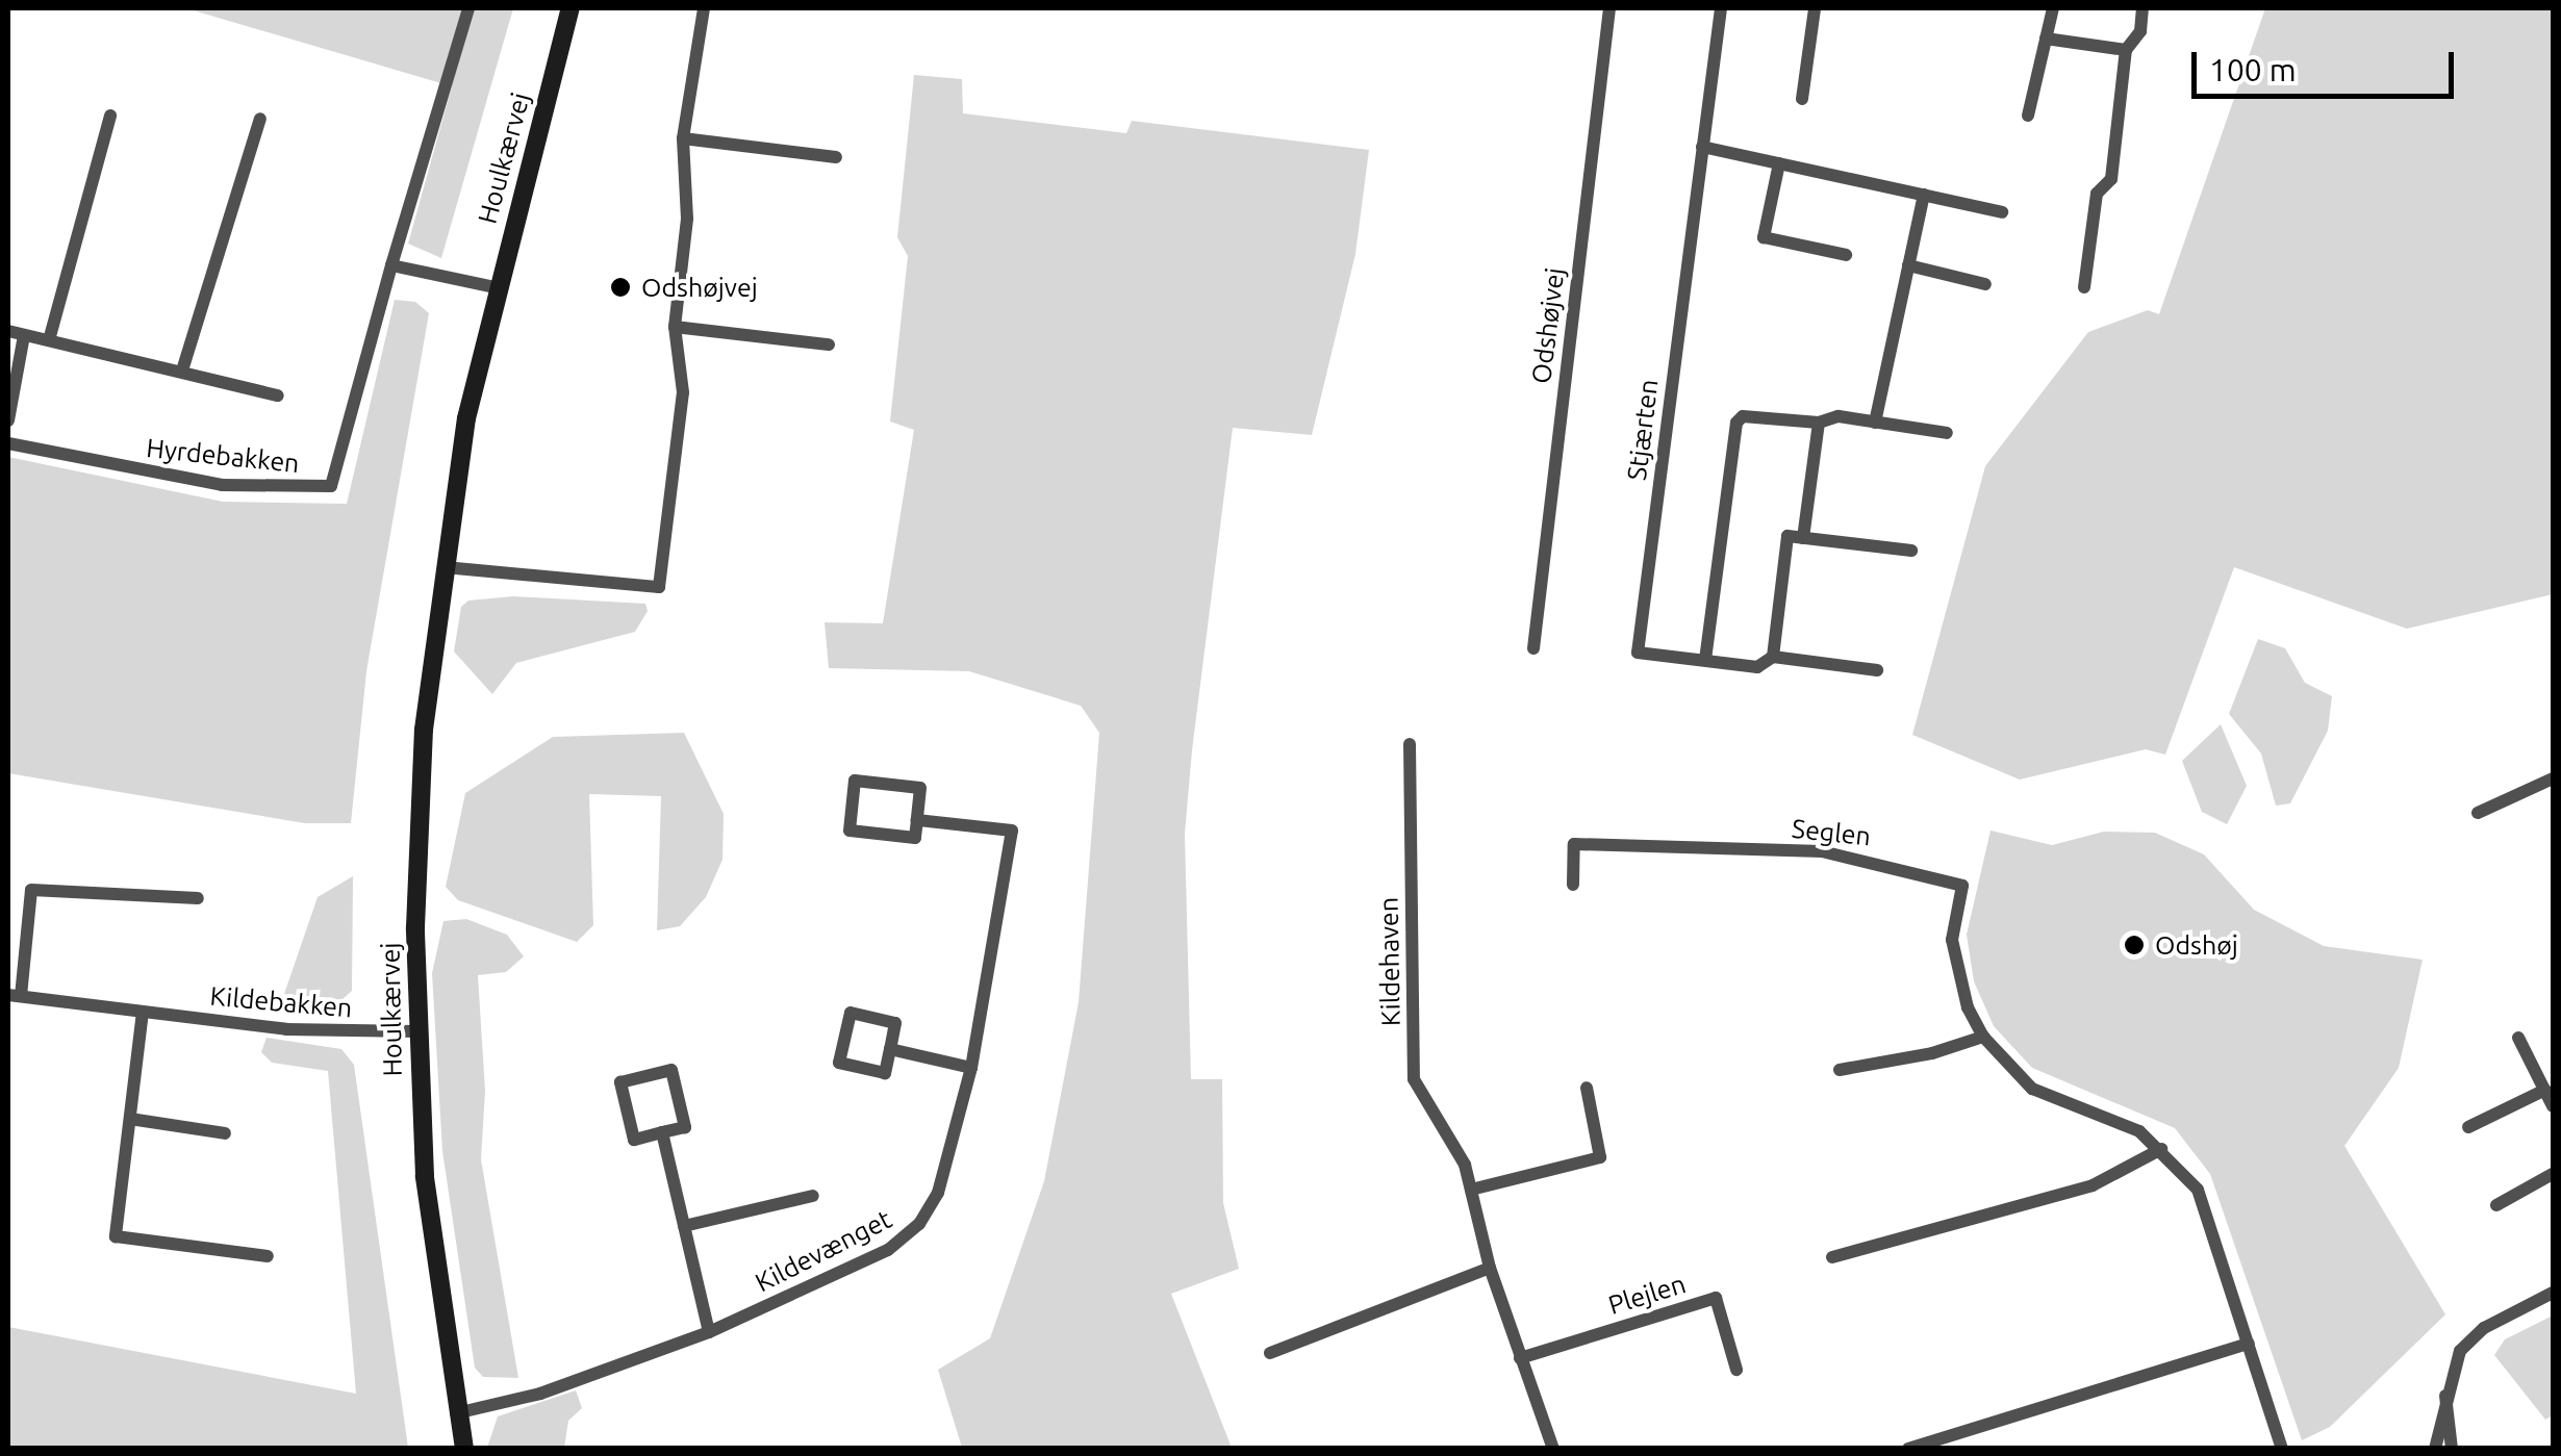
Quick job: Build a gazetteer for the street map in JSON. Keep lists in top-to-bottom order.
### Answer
{
  "streets": {
    "street": [
      "Houlkærvej",
      "Odshøjvej",
      "Stjærten",
      "Hyrdebakken",
      "Seglen",
      "Kildehaven",
      "Kildebakken",
      "Kildevænget",
      "Plejlen"
    ]
  },
  "crossings": [
    ["Houlkærvej", "Kildebakken"],
    ["Houlkærvej", "Kildevænget"]
  ],
  "places": ["Odshøjvej", "Odshøj"],
  "scale_bar": "100 m"
}
